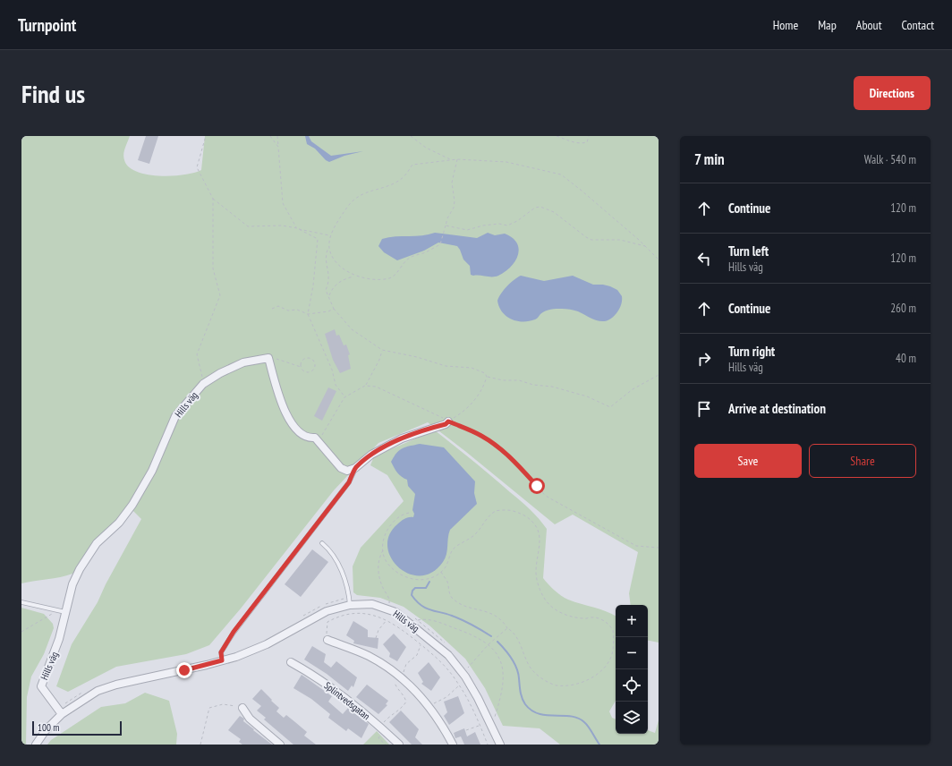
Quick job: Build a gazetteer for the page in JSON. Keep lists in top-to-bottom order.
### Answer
{
  "streets": {
    "street": ["Hills väg", "Splintvedsgatan"]
  },
  "scale_bar": "100 m",
  "page": {
    "header": "Turnpoint",
    "nav": [
      "Home",
      "Map",
      "About",
      "Contact"
    ],
    "buttons": [
      "Directions",
      ["Save", "Share"]
    ],
    "title": "Find us",
    "heading": ["7 min", "Walk · 540 m"],
    "list": [
      ["Continue", "120 m"],
      ["Turn left", "Hills väg", "120 m"],
      ["Continue", "260 m"],
      ["Turn right", "Hills väg", "40 m"],
      "Arrive at destination"
    ],
    "map_buttons": ["+", "−"],
    "scale": "100 m"
  }
}
